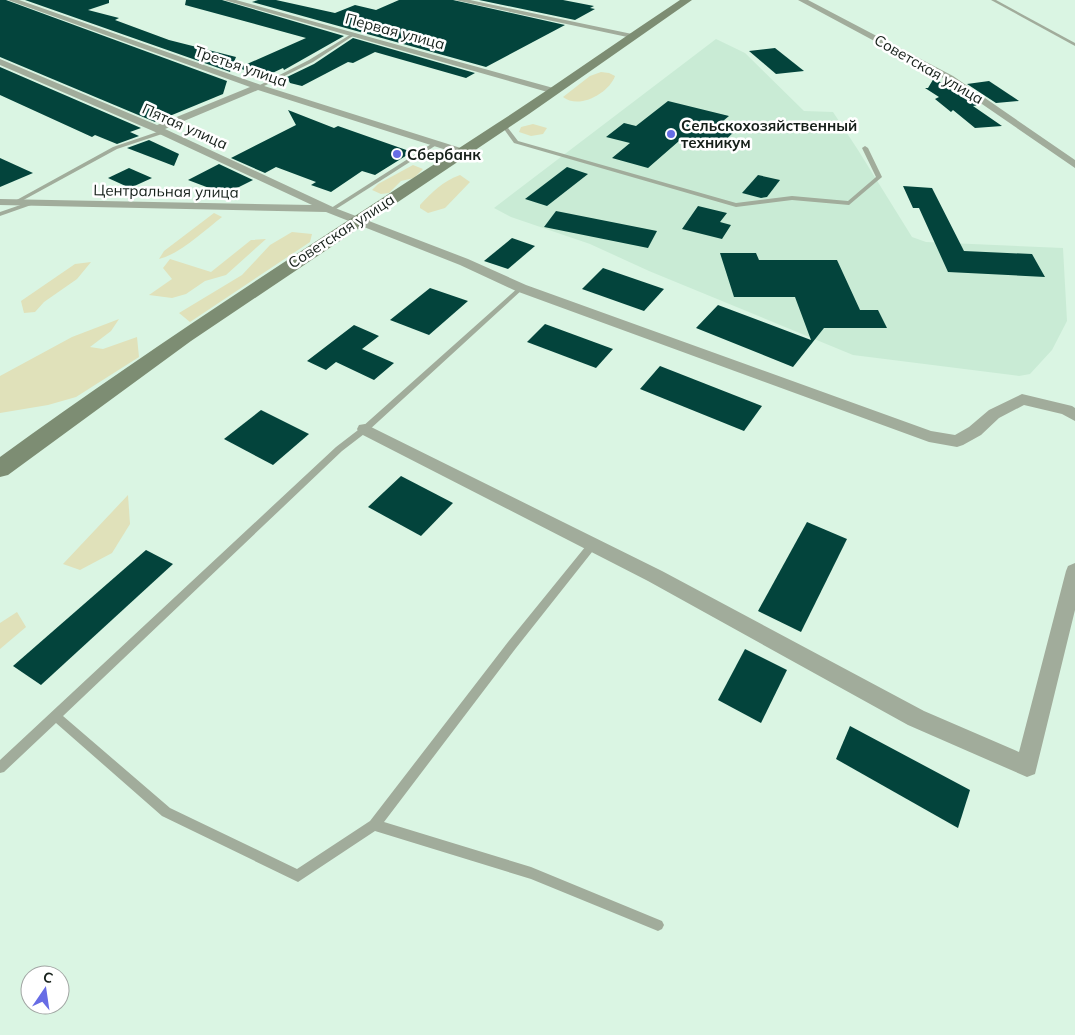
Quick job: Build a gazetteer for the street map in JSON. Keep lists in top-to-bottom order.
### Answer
{
  "streets": {
    "main road": ["Советская улица"],
    "street": [
      "Первая улица",
      "Третья улица",
      "Пятая улица",
      "Центральная улица"
    ]
  },
  "crossings": [
    ["Первая улица", "Советская улица"],
    ["Третья улица", "Советская улица"],
    ["Советская улица", "Пятая улица"],
    ["Пятая улица", "Центральная улица"]
  ],
  "places": ["Сельскохозяйственный техникум", "Сбербанк"],
  "north": "top"
}
